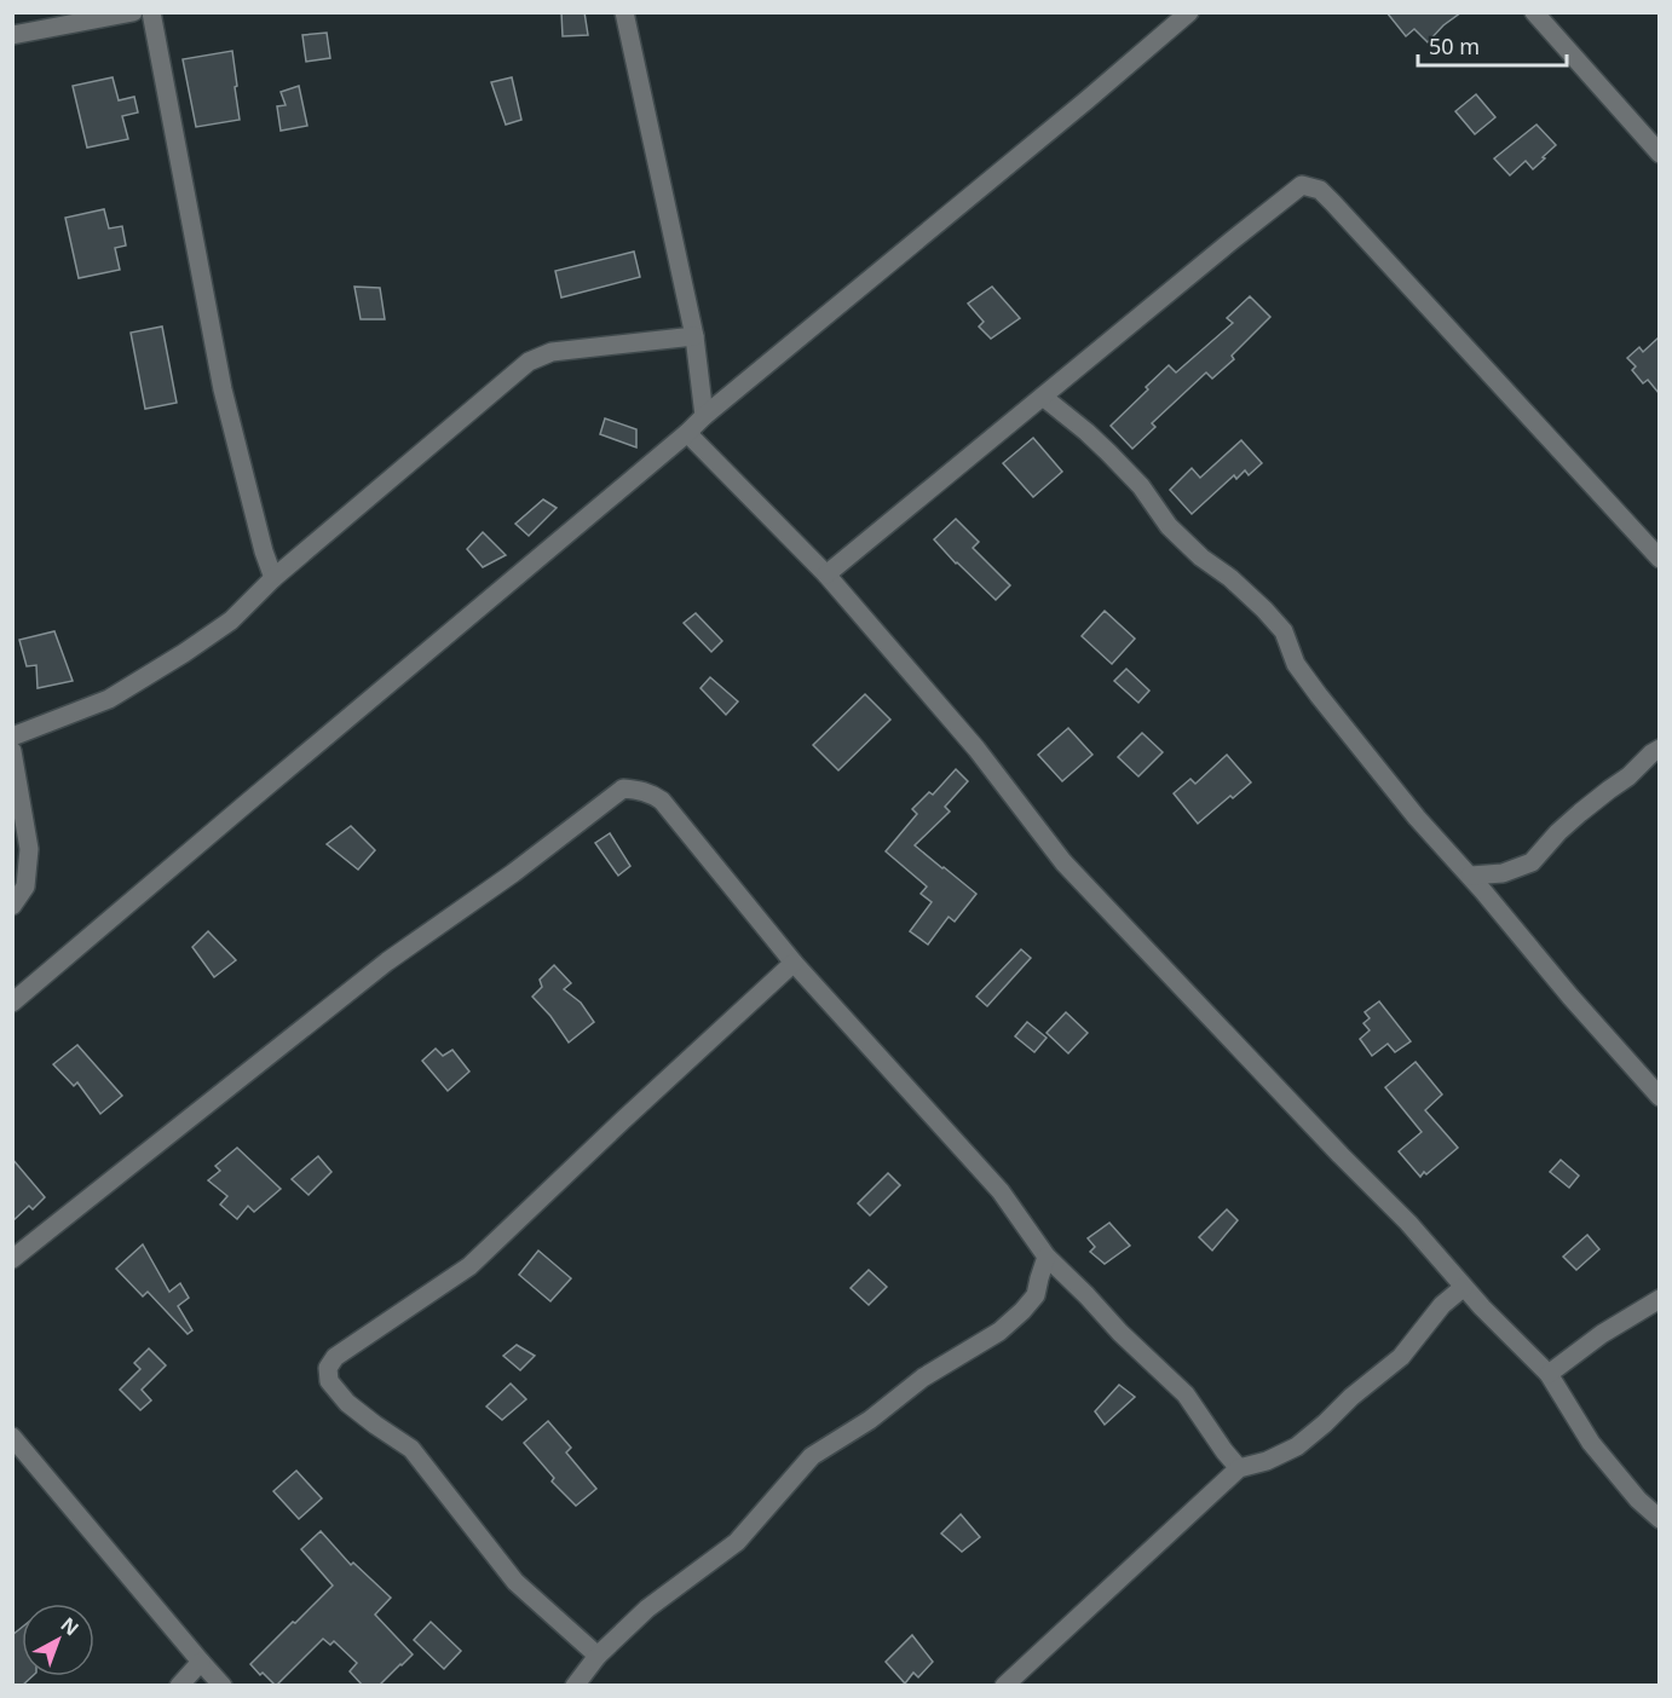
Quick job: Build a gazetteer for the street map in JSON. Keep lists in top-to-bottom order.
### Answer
{
  "scale_bar": "50 m",
  "north": "top right"
}
